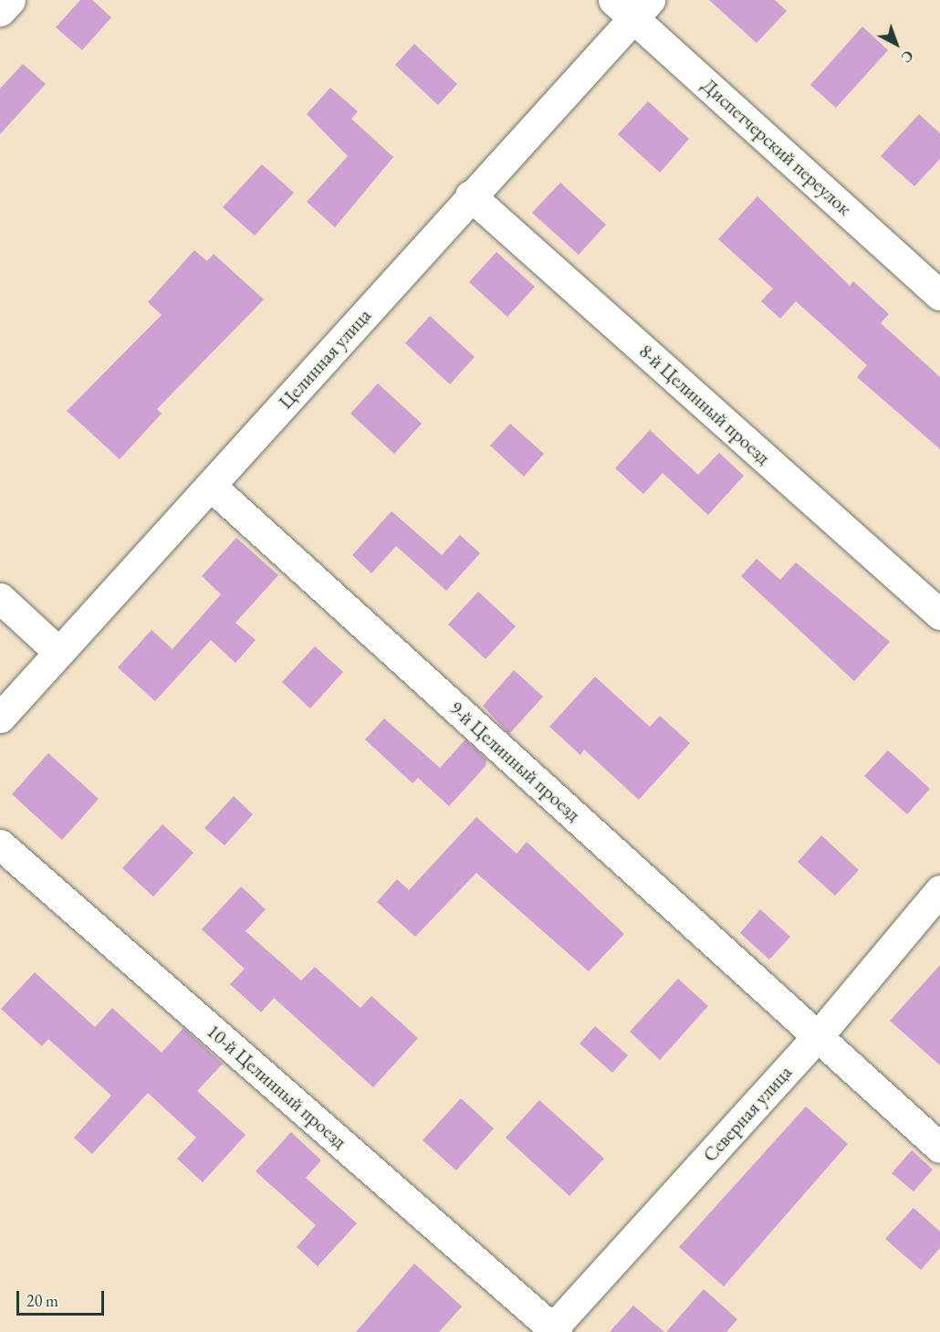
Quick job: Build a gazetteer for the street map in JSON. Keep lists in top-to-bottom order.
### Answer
{
  "streets": {
    "street": [
      "Диспетчерский переулок",
      "Целинная улица",
      "8-й Целинный проезд",
      "9-й Целинный проезд",
      "10-й Целинный проезд",
      "Северная улица"
    ]
  },
  "crossings": [
    ["Диспетчерский переулок", "Целинная улица"],
    ["Целинная улица", "8-й Целинный проезд"],
    ["Целинная улица", "9-й Целинный проезд"],
    ["9-й Целинный проезд", "Северная улица"],
    ["10-й Целинный проезд", "Северная улица"]
  ],
  "scale_bar": "20 m",
  "north": "bottom right"
}
